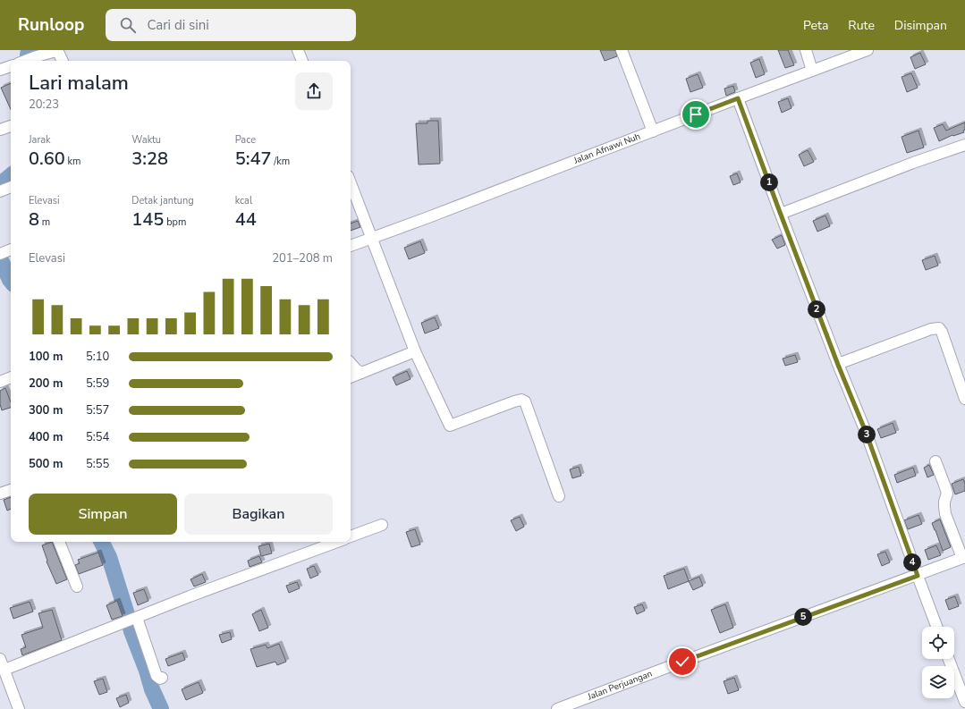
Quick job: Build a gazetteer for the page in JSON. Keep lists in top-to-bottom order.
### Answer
{
  "streets": {
    "street": ["Jalan Afnawi Nuh", "Jalan Perjuangan"]
  },
  "page": {
    "header": "Runloop",
    "search": "Cari di sini",
    "nav": ["Peta", "Rute", "Disimpan"],
    "heading": ["Lari malam", "20:23"],
    "stats": [
      ["Jarak", "0.60 km"],
      ["Waktu", "3:28"],
      ["Pace", "5:47 /km"],
      ["Elevasi", "8 m"],
      ["Detak jantung", "145 bpm"],
      ["kcal", "44"]
    ],
    "pins": [
      "1",
      "2",
      "3",
      "4",
      "5"
    ],
    "chart": ["Elevasi", "201–208 m"],
    "list": [
      {
        "name": "100 m",
        "note": "5:10"
      },
      {
        "name": "200 m",
        "note": "5:59"
      },
      {
        "name": "300 m",
        "note": "5:57"
      },
      {
        "name": "400 m",
        "note": "5:54"
      },
      {
        "name": "500 m",
        "note": "5:55"
      }
    ],
    "buttons": ["Simpan", "Bagikan"]
  }
}
